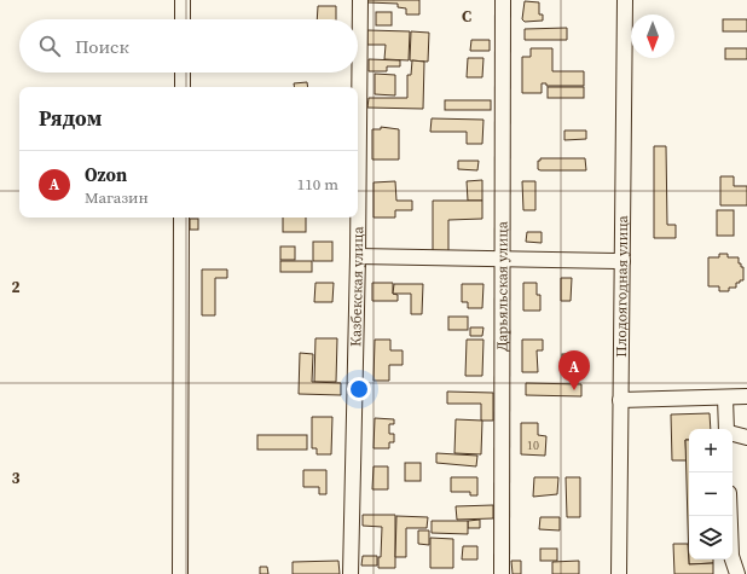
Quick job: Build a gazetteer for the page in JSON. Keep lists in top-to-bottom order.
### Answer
{
  "streets": {
    "street": ["Плодоягодная улица", "Казбекская улица", "Дарьяльская улица"]
  },
  "house_numbers": ["10"],
  "north": "bottom",
  "page": {
    "search": "Поиск",
    "heading": "Рядом",
    "list": [
      {
        "mark": "A",
        "name": "Ozon",
        "note": "Магазин",
        "value": "110 m"
      }
    ],
    "pins": "A",
    "map_buttons": ["+", "−"]
  },
  "grid": {
    "columns": ["C"],
    "rows": ["2", "3"]
  }
}
